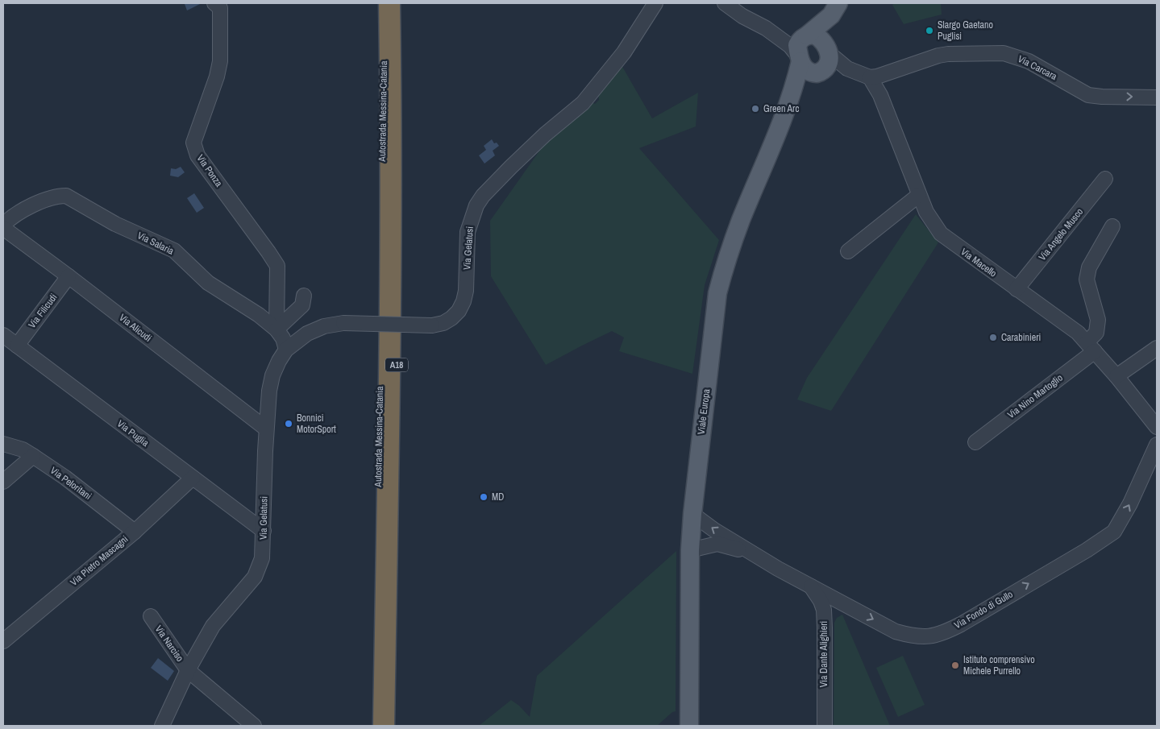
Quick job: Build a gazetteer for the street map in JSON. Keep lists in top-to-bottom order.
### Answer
{
  "streets": {
    "highway": ["Autostrada Messina-Catania", "A18"],
    "main road": ["Viale Europa"],
    "street": [
      "Via Carcara",
      "Via Ponza",
      "Via Angelo Musco",
      "Via Salaria",
      "Via Gelatusi",
      "Via Macello",
      "Via Filicudi",
      "Via Alicudi",
      "Via Nino Martoglio",
      "Via Puglia",
      "Via Peloritani",
      "Via Pietro Mascagni",
      "Via Fondo di Gullo",
      "Via Narciso",
      "Via Dante Alighieri"
    ]
  },
  "crossings": [
    ["Via Carcara", "Via Macello"],
    ["Via Ponza", "Via Salaria"],
    ["Via Angelo Musco", "Via Macello"],
    ["Via Salaria", "Via Gelatusi"],
    ["Via Gelatusi", "Via Alicudi"],
    ["Via Gelatusi", "Via Puglia"],
    ["Via Gelatusi", "Via Narciso"],
    ["Via Macello", "Via Nino Martoglio"],
    ["Via Filicudi", "Via Alicudi"],
    ["Via Filicudi", "Via Puglia"],
    ["Via Puglia", "Via Pietro Mascagni"],
    ["Via Peloritani", "Via Pietro Mascagni"],
    ["Via Fondo di Gullo", "Via Dante Alighieri"]
  ],
  "one_way": ["Via Carcara", "Via Fondo di Gullo"],
  "places": [
    "Slargo Gaetano Puglisi",
    "Green Arc",
    "Carabinieri",
    "Bonnici MotorSport",
    "MD",
    "Istituto comprensivo Michele Purrello"
  ]
}
